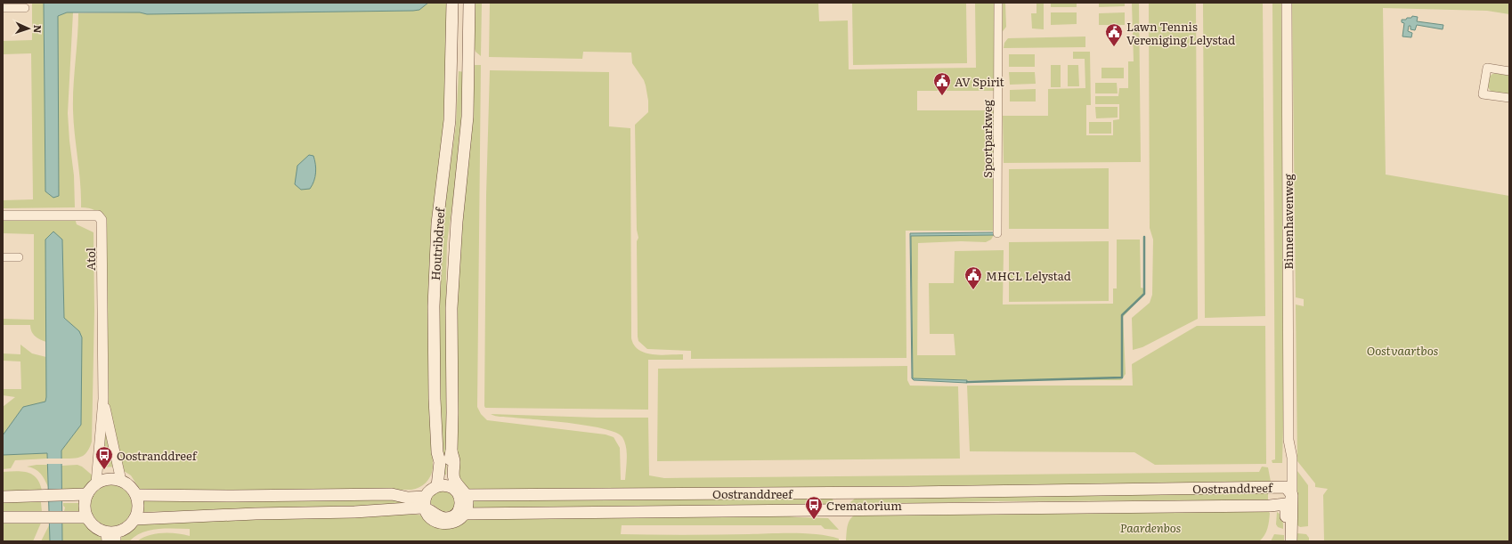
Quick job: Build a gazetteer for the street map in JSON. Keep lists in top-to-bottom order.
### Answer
{
  "streets": {
    "main road": ["Binnenhavenweg", "Houtribdreef", "Oostranddreef"],
    "street": ["Sportparkweg", "Atol"]
  },
  "crossings": [
    ["Binnenhavenweg", "Oostranddreef"],
    ["Houtribdreef", "Oostranddreef"]
  ],
  "parks": ["Oostvaartbos", "Paardenbos"],
  "places": {
    "public building": ["Lawn Tennis Vereniging Lelystad", "AV Spirit", "MHCL Lelystad"],
    "bus stop": ["Oostranddreef", "Crematorium"]
  },
  "north": "right"
}
